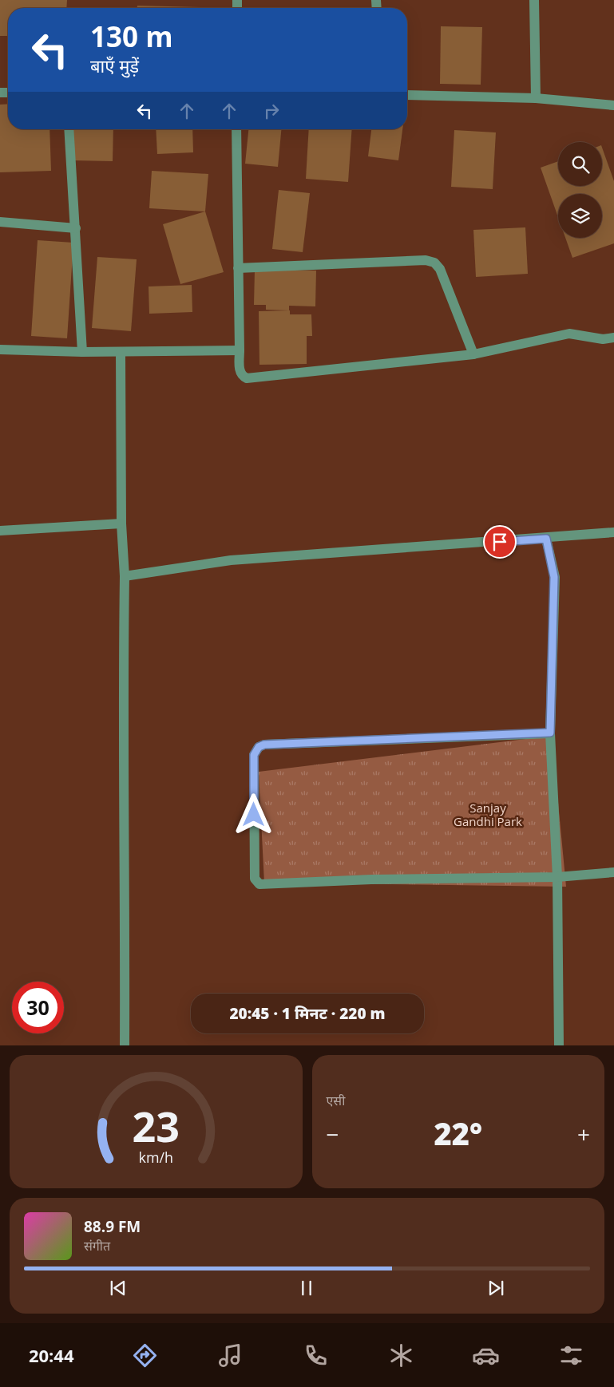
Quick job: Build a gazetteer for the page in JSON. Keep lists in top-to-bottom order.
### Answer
{
  "parks": ["Sanjay Gandhi Park"],
  "page": {
    "turn": ["130 m", "बाएँ मुड़ें"],
    "limit": "30",
    "trip": "20:45 · 1 मिनट · 220 m",
    "tile": "एसी",
    "heat": ["−", "22°", "+"],
    "song": ["88.9 FM", "संगीत"],
    "tabs": "20:44",
    "gauge": ["23", "km/h"]
  }
}
